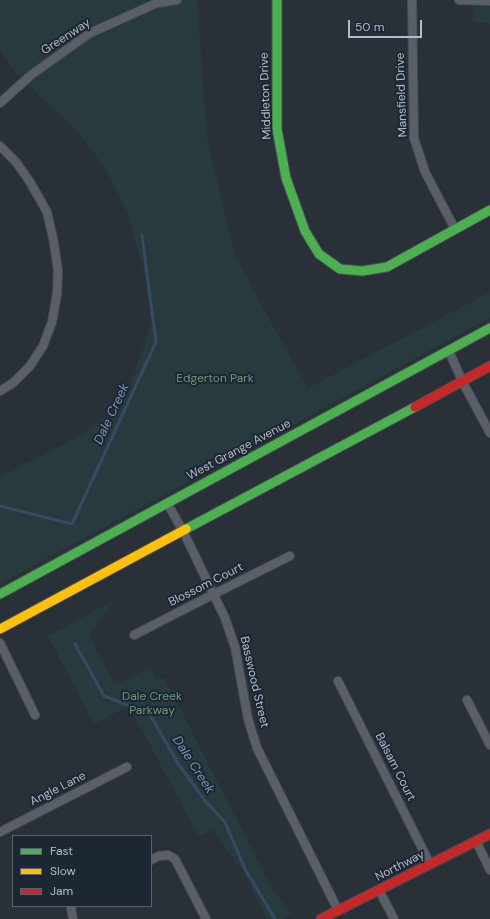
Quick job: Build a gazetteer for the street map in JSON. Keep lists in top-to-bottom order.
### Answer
{
  "streets": {
    "street": [
      "Greenway",
      "Mansfield Drive",
      "Middleton Drive",
      "West Grange Avenue",
      "Blossom Court",
      "Basswood Street",
      "Balsam Court",
      "Angle Lane",
      "Northway"
    ]
  },
  "crossings": [
    ["Mansfield Drive", "Middleton Drive"],
    ["West Grange Avenue", "Basswood Street"],
    ["Blossom Court", "Basswood Street"],
    ["Basswood Street", "Northway"],
    ["Balsam Court", "Northway"]
  ],
  "water": ["Dale Creek"],
  "parks": ["Edgerton Park", "Dale Creek Parkway"],
  "legend": ["Fast", "Slow", "Jam"],
  "scale_bar": "50 m"
}
